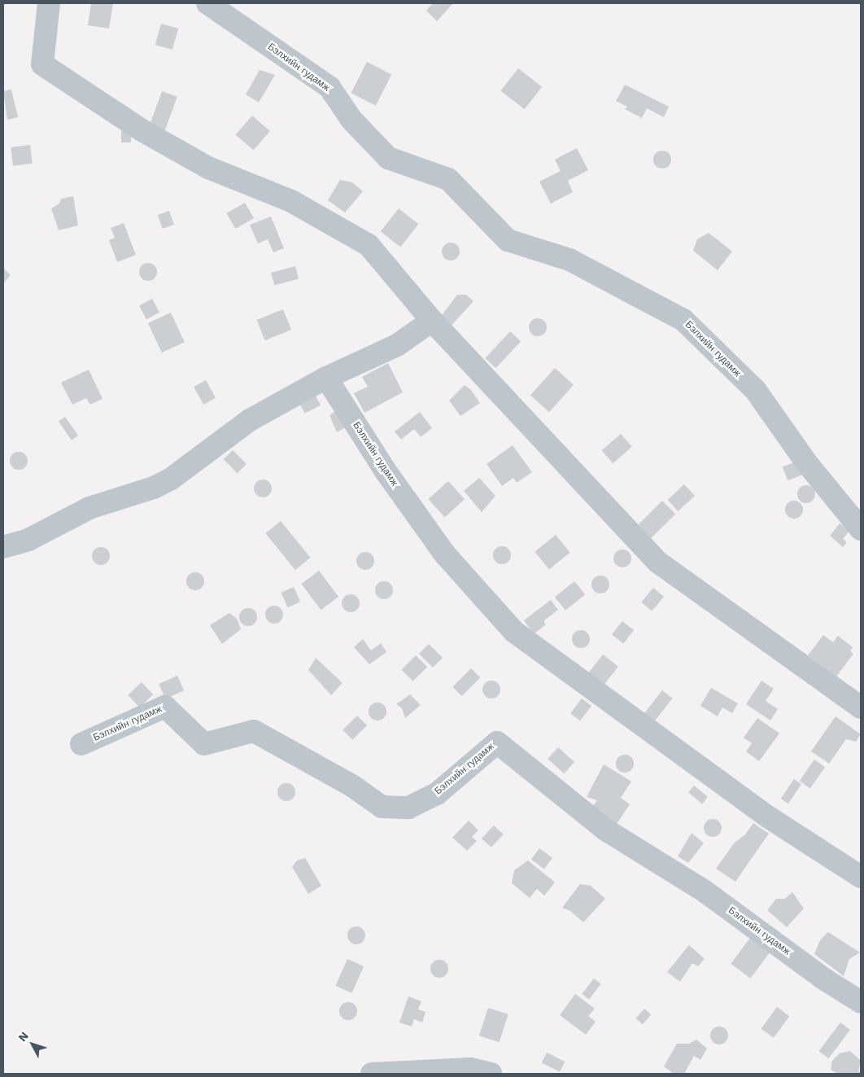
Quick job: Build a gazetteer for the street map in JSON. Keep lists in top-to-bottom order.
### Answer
{
  "streets": {
    "street": ["Бэлхийн гудамж"]
  },
  "north": "top left"
}
